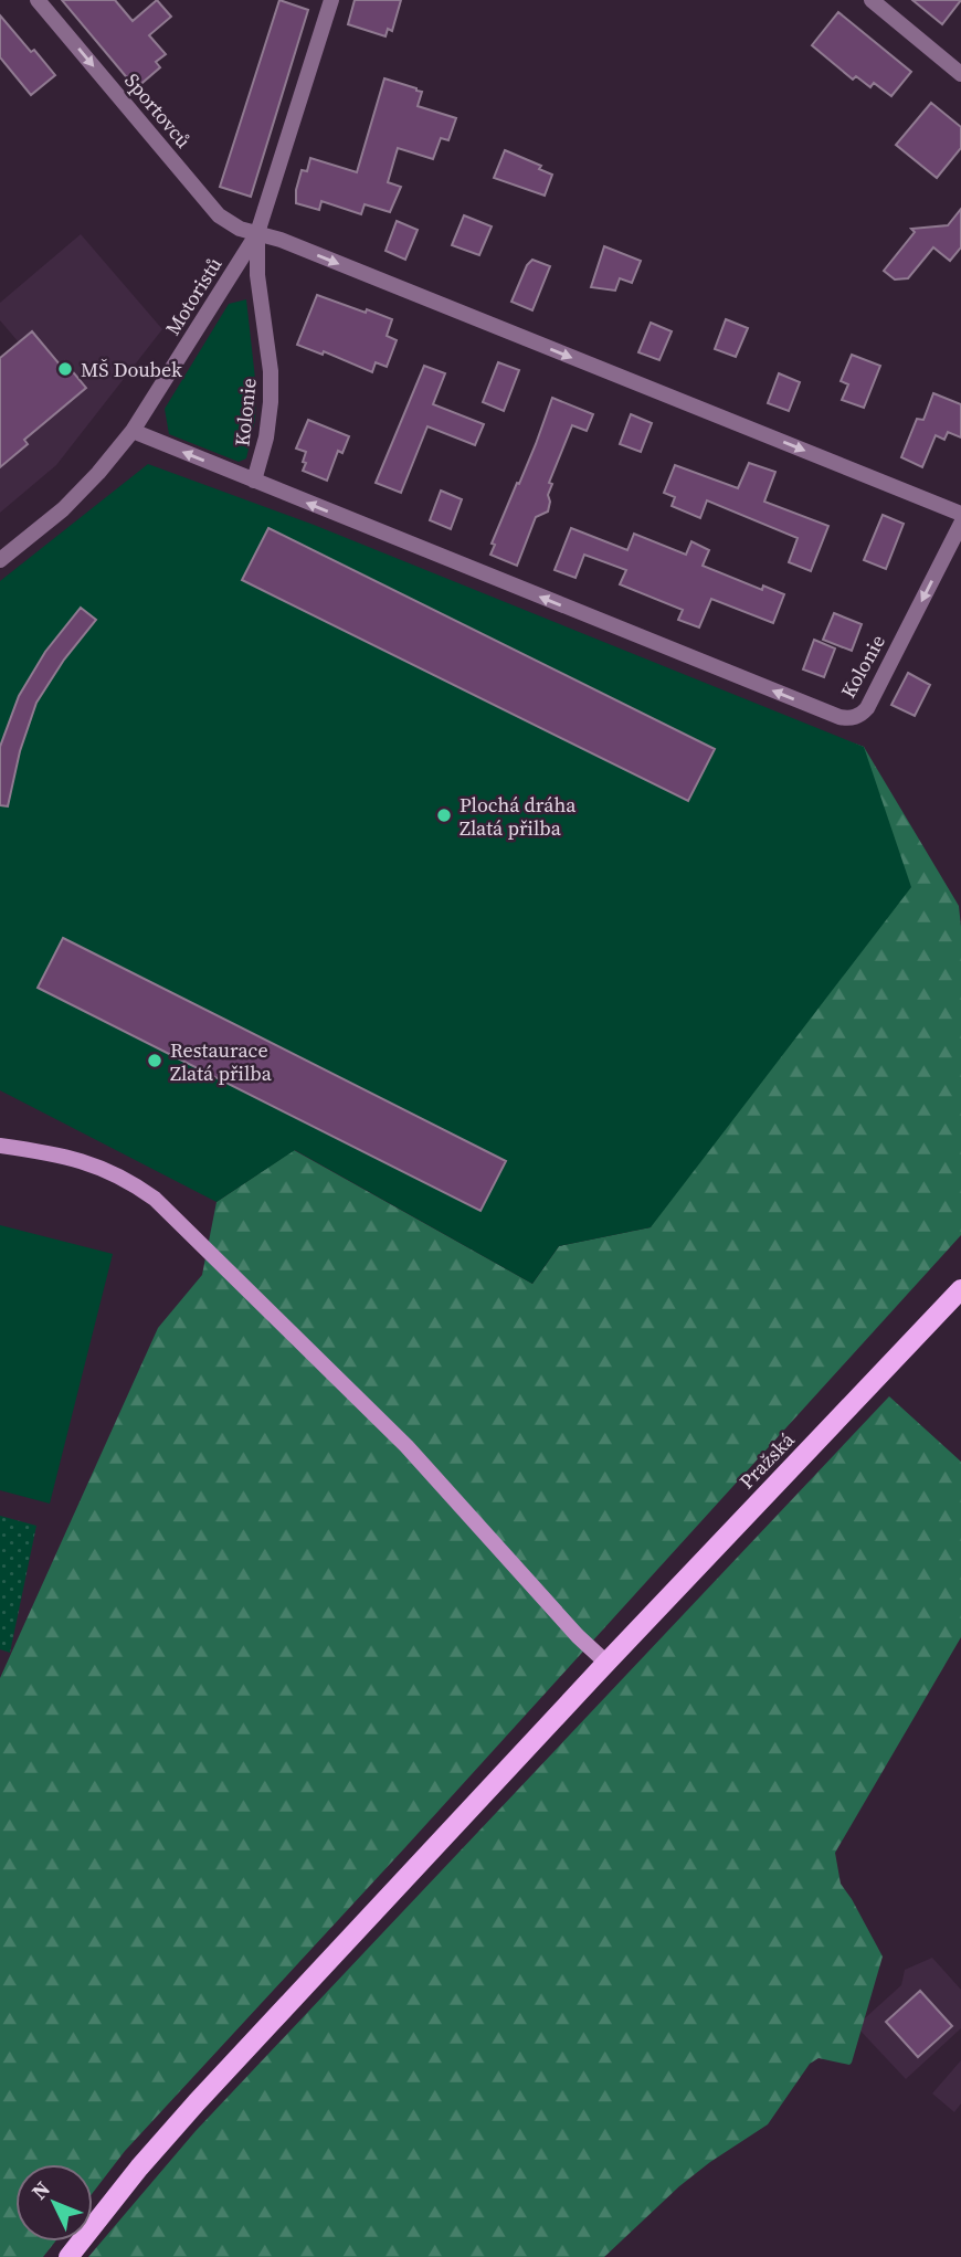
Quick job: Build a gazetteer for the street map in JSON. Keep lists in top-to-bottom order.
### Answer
{
  "streets": {
    "main road": ["Pražská"],
    "street": ["Sportovců", "Motoristů", "Kolonie"]
  },
  "crossings": [
    ["Sportovců", "Motoristů"],
    ["Sportovců", "Kolonie"],
    ["Motoristů", "Kolonie"]
  ],
  "one_way": ["Sportovců", "Kolonie"],
  "places": ["MŠ Doubek", "Plochá dráha Zlatá přilba", "Restaurace Zlatá přilba"],
  "north": "top left"
}
